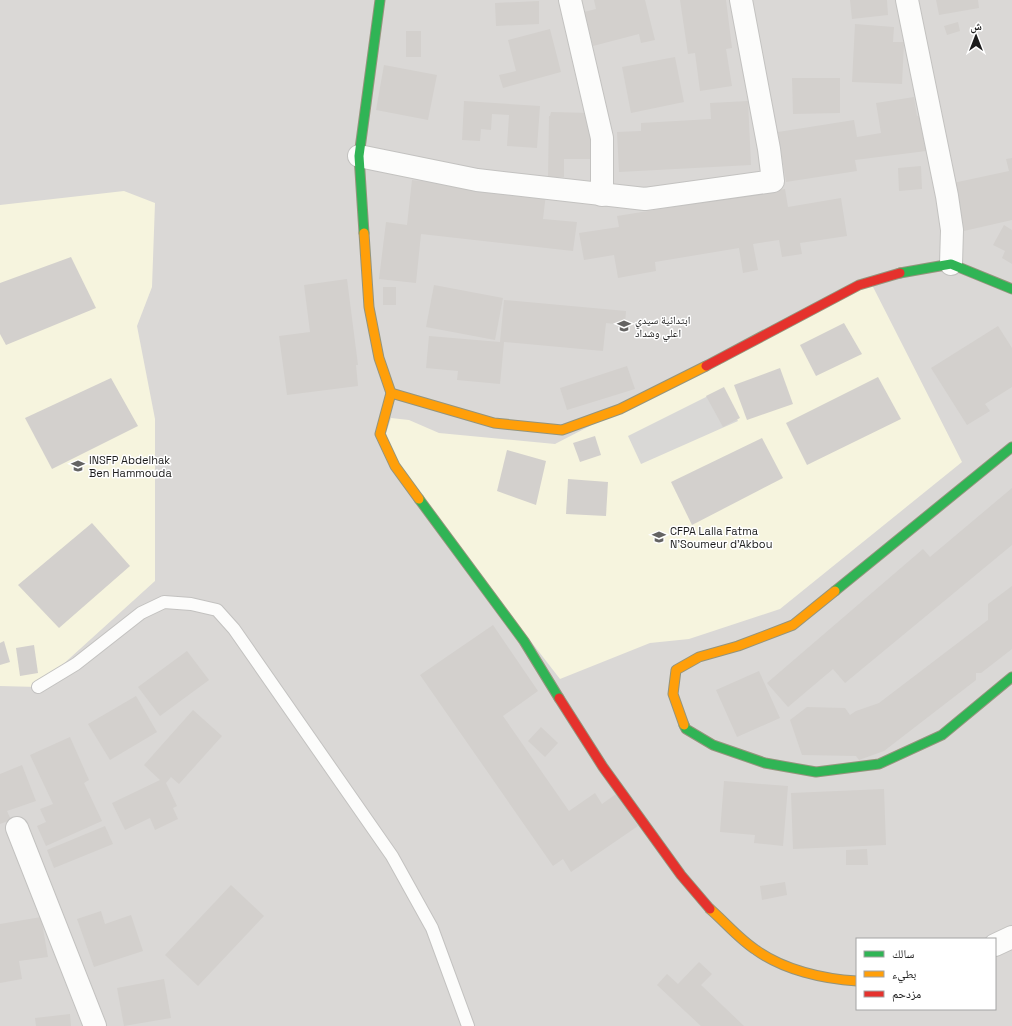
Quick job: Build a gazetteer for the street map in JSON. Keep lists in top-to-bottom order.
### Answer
{
  "places": {
    "school or university": ["ابتدائية سيدي اعلي وشداد", "INSFP Abdelhak Ben Hammouda", "CFPA Lalla Fatma N'Soumeur d'Akbou"]
  },
  "legend": ["سالك", "بطيء", "مزدحم"],
  "north": "top"
}
